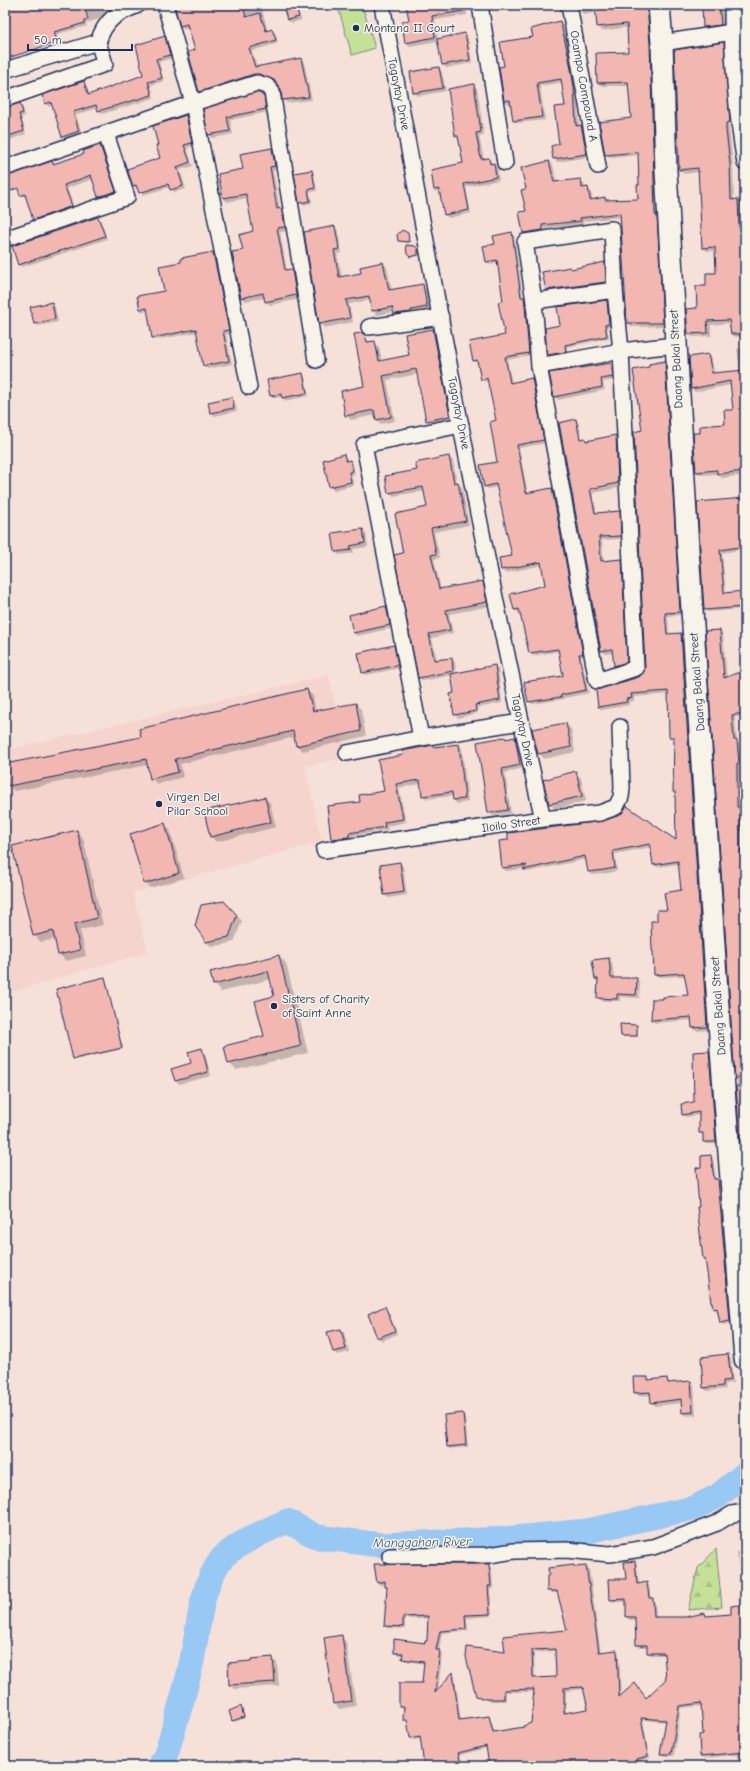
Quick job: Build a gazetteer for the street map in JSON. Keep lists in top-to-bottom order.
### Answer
{
  "streets": {
    "street": [
      "Ocampo Compound A",
      "Tagaytay Drive",
      "Daang Bakal Street",
      "Iloilo Street"
    ]
  },
  "crossings": [
    ["Tagaytay Drive", "Iloilo Street"]
  ],
  "water": ["Manggahan River"],
  "places": ["Montana II Court", "Virgen Del Pilar School", "Sisters of Charity of Saint Anne"],
  "scale_bar": "50 m"
}
